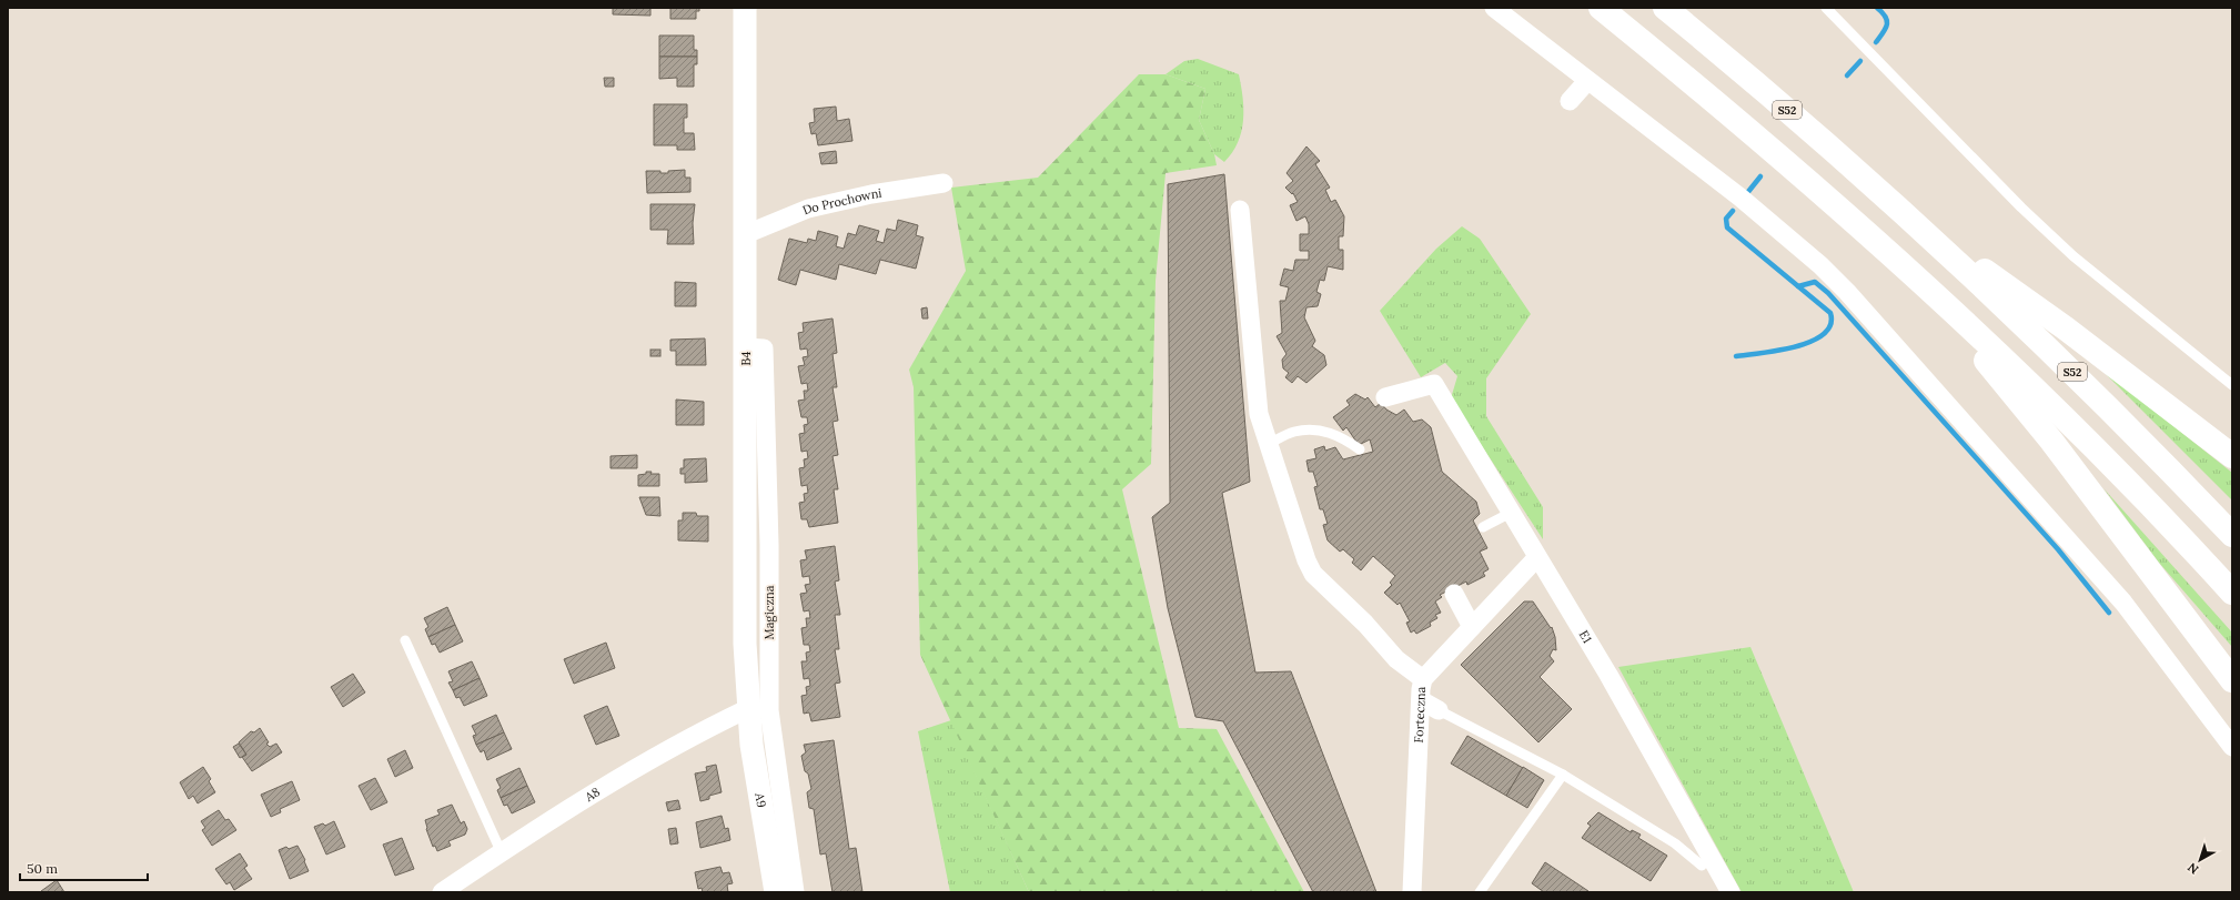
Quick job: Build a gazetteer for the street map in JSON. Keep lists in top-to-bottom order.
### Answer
{
  "streets": {
    "highway": ["S52"],
    "street": [
      "Do Prochowni",
      "B4",
      "Magiczna",
      "E1",
      "Forteczna",
      "A8",
      "A9"
    ]
  },
  "crossings": [
    ["Do Prochowni", "B4"],
    ["B4", "Magiczna"],
    ["B4", "A8"],
    ["B4", "A9"],
    ["E1", "Forteczna"],
    ["A8", "A9"]
  ],
  "scale_bar": "50 m",
  "north": "bottom left"
}
